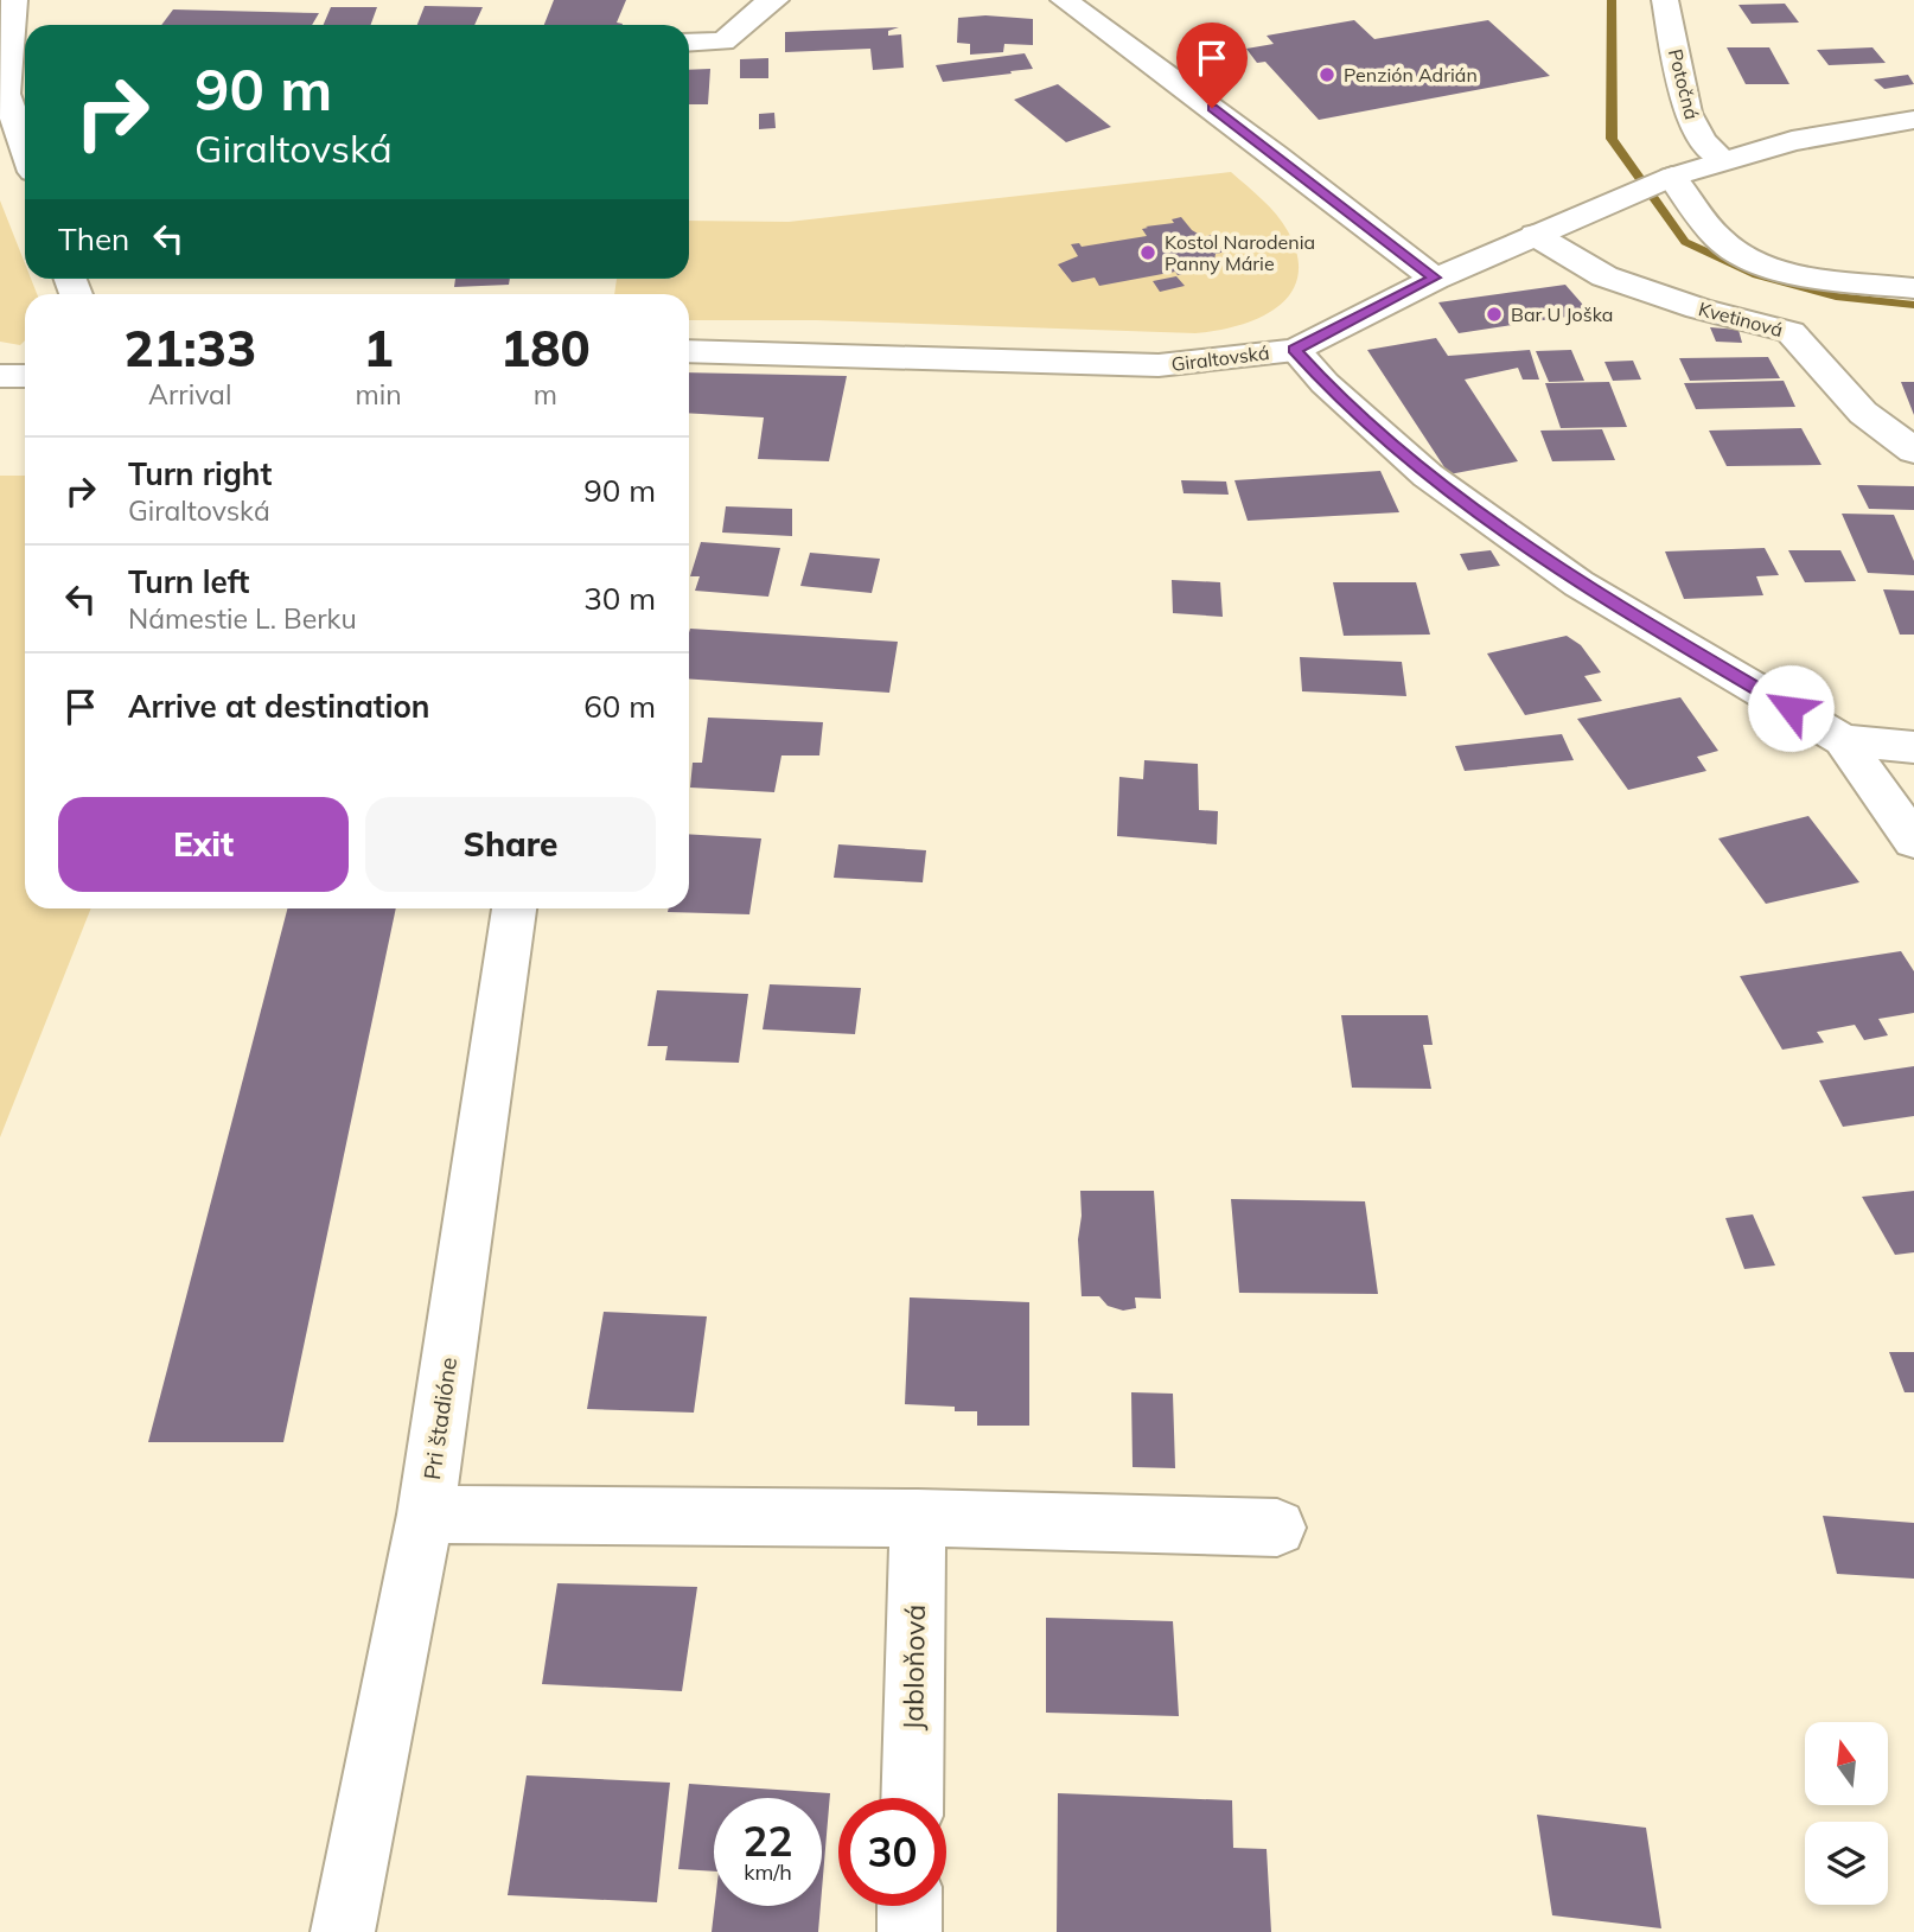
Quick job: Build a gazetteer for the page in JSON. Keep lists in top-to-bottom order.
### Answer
{
  "streets": {
    "street": [
      "Potočná",
      "Kvetinová",
      "Giraltovská",
      "Pri štadióne",
      "Jabloňová"
    ]
  },
  "crossings": [
    ["Potočná", "Giraltovská"],
    ["Kvetinová", "Giraltovská"]
  ],
  "places": ["Penzión Adrián", "Kostol Narodenia Panny Márie", "Bar U Joška"],
  "north": "top",
  "page": {
    "turn": ["90 m", "Giraltovská"],
    "then": "Then",
    "eta": [
      "21:33",
      "Arrival",
      "1",
      "min",
      "180",
      "m"
    ],
    "list": [
      {
        "name": "Turn right",
        "note": "Giraltovská",
        "value": "90 m"
      },
      {
        "name": "Turn left",
        "note": "Námestie L. Berku",
        "value": "30 m"
      },
      {
        "name": "Arrive at destination",
        "value": "60 m"
      }
    ],
    "buttons": ["Exit", "Share"],
    "speed": "22 km/h",
    "limit": "30"
  }
}
